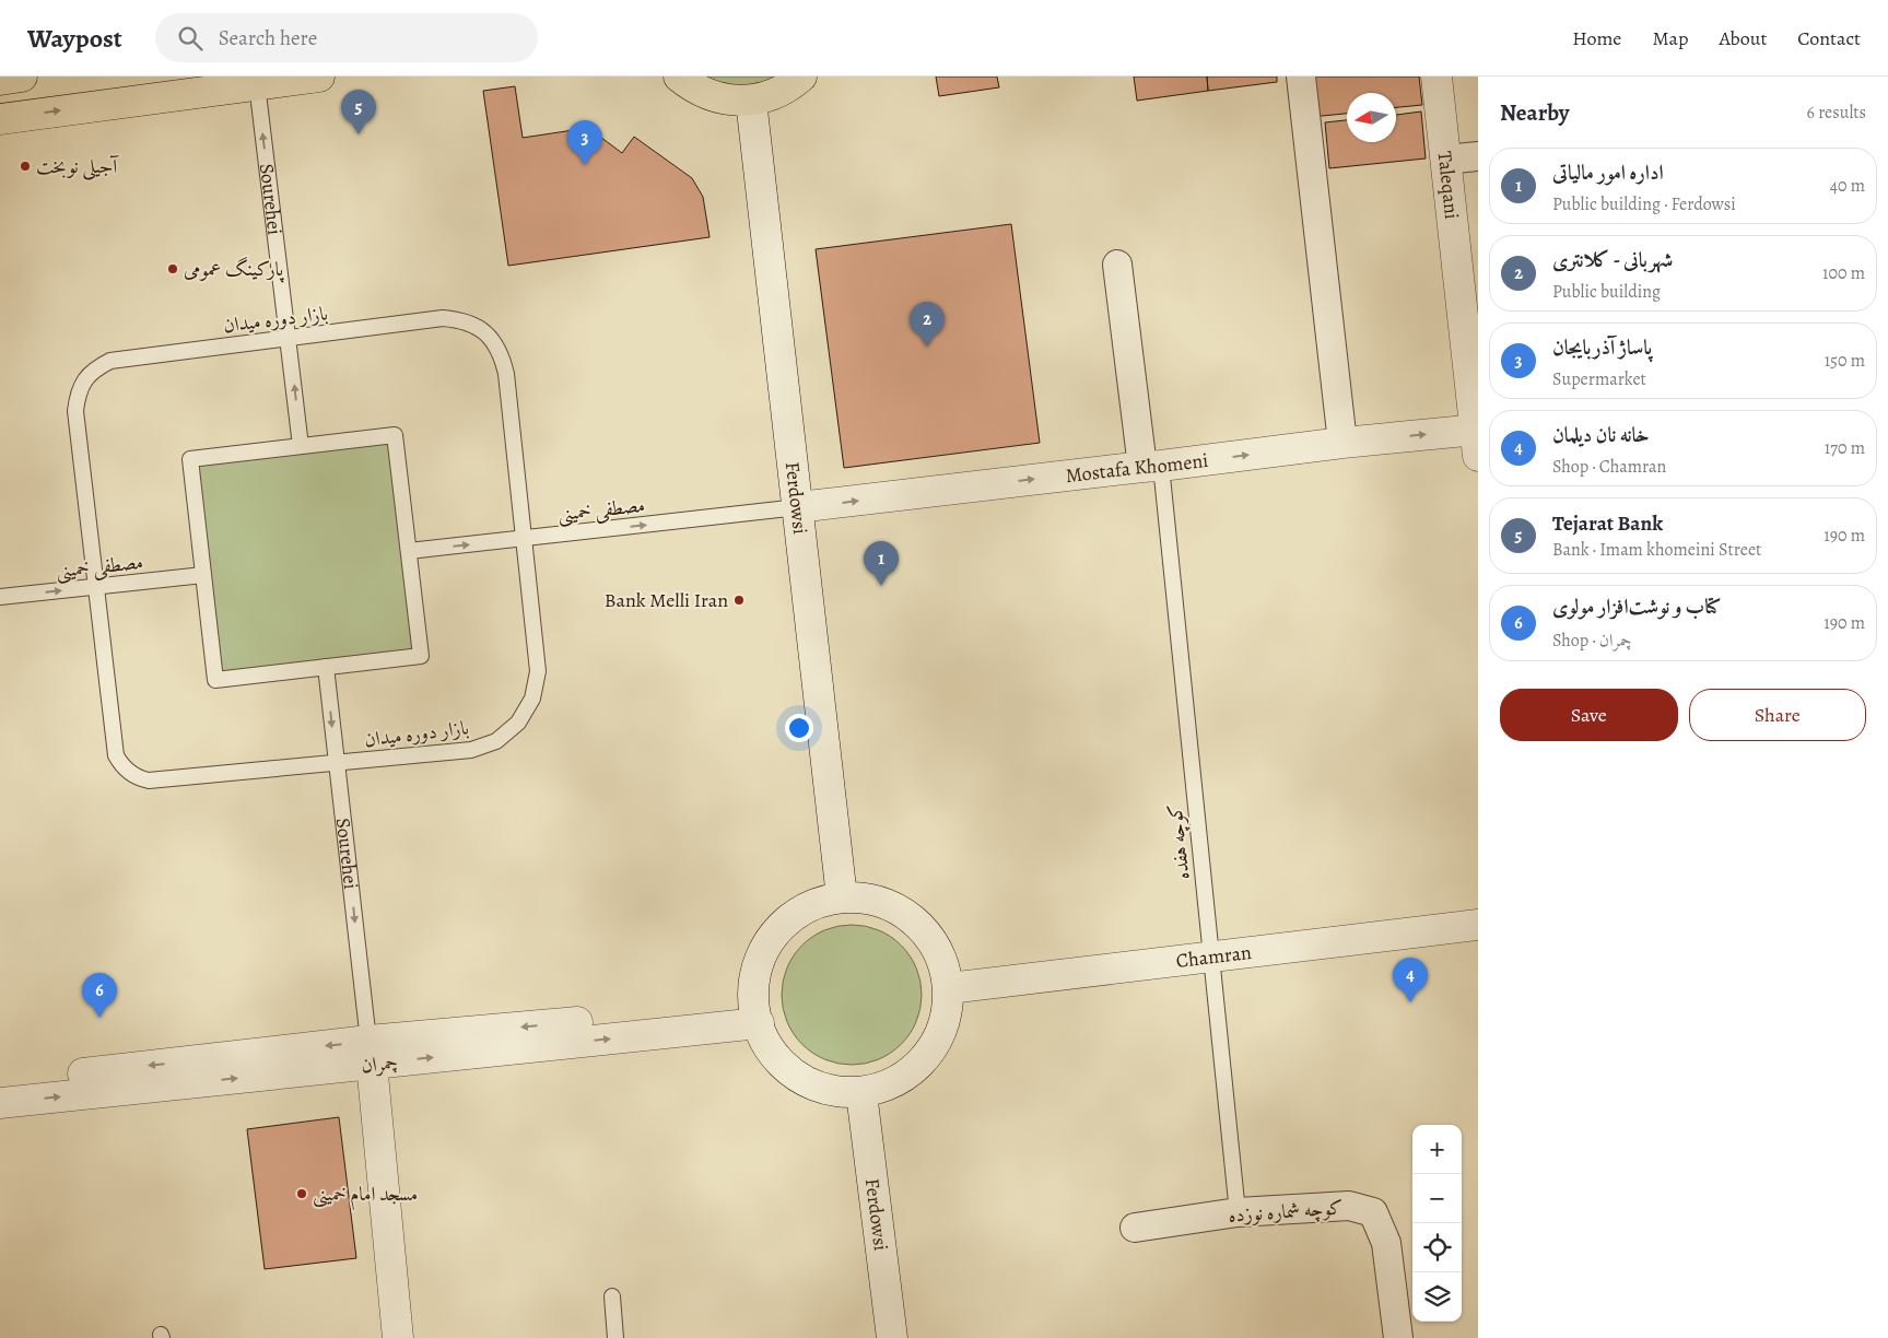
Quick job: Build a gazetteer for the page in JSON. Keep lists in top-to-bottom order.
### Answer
{
  "streets": {
    "street": [
      "Taleqani",
      "Sourehei",
      "Mostafa Khomeni",
      "Ferdowsi",
      "Chamran",
      "چمران",
      "کوچه شماره نوزده"
    ],
    "lane": ["بازار دوره میدان", "مصطفی خمینی", "کوچه هفده"]
  },
  "crossings": [
    ["Taleqani", "Mostafa Khomeni"],
    ["Sourehei", "بازار دوره میدان"],
    ["Sourehei", "چمران"],
    ["بازار دوره میدان", "مصطفی خمینی"],
    ["Mostafa Khomeni", "Ferdowsi"],
    ["Mostafa Khomeni", "مصطفی خمینی"],
    ["Mostafa Khomeni", "کوچه هفده"],
    ["Ferdowsi", "مصطفی خمینی"],
    ["Ferdowsi", "Chamran"],
    ["Ferdowsi", "چمران"],
    ["کوچه هفده", "Chamran"],
    ["کوچه هفده", "کوچه شماره نوزده"],
    ["Chamran", "چمران"]
  ],
  "one_way": ["Mostafa Khomeni", "مصطفی خمینی"],
  "places": [
    "آجیلی نوبخت",
    "پارکینگ عمومی",
    "Bank Melli Iran",
    "مسجد امام خمینی"
  ],
  "north": "left",
  "page": {
    "header": "Waypost",
    "search": "Search here",
    "nav": [
      "Home",
      "Map",
      "About",
      "Contact"
    ],
    "heading": ["Nearby", "6 results"],
    "pins": [
      "5",
      "3",
      "2",
      "1",
      "4",
      "6"
    ],
    "list": [
      {
        "mark": "1",
        "name": "اداره امور مالیاتی",
        "note": "Public building · Ferdowsi",
        "value": "40 m"
      },
      {
        "mark": "2",
        "name": "شهربانی - کلانتری",
        "note": "Public building",
        "value": "100 m"
      },
      {
        "mark": "3",
        "name": "پاساژ آذربایجان",
        "note": "Supermarket",
        "value": "150 m"
      },
      {
        "mark": "4",
        "name": "خانه نان دیلمان",
        "note": "Shop · Chamran",
        "value": "170 m"
      },
      {
        "mark": "5",
        "name": "Tejarat Bank",
        "note": "Bank · Imam khomeini Street",
        "value": "190 m"
      },
      {
        "mark": "6",
        "name": "کتاب و نوشت‌افزار مولوی",
        "note": "Shop · چمران",
        "value": "190 m"
      }
    ],
    "buttons": ["Save", "Share"],
    "map_buttons": ["+", "−"]
  }
}
